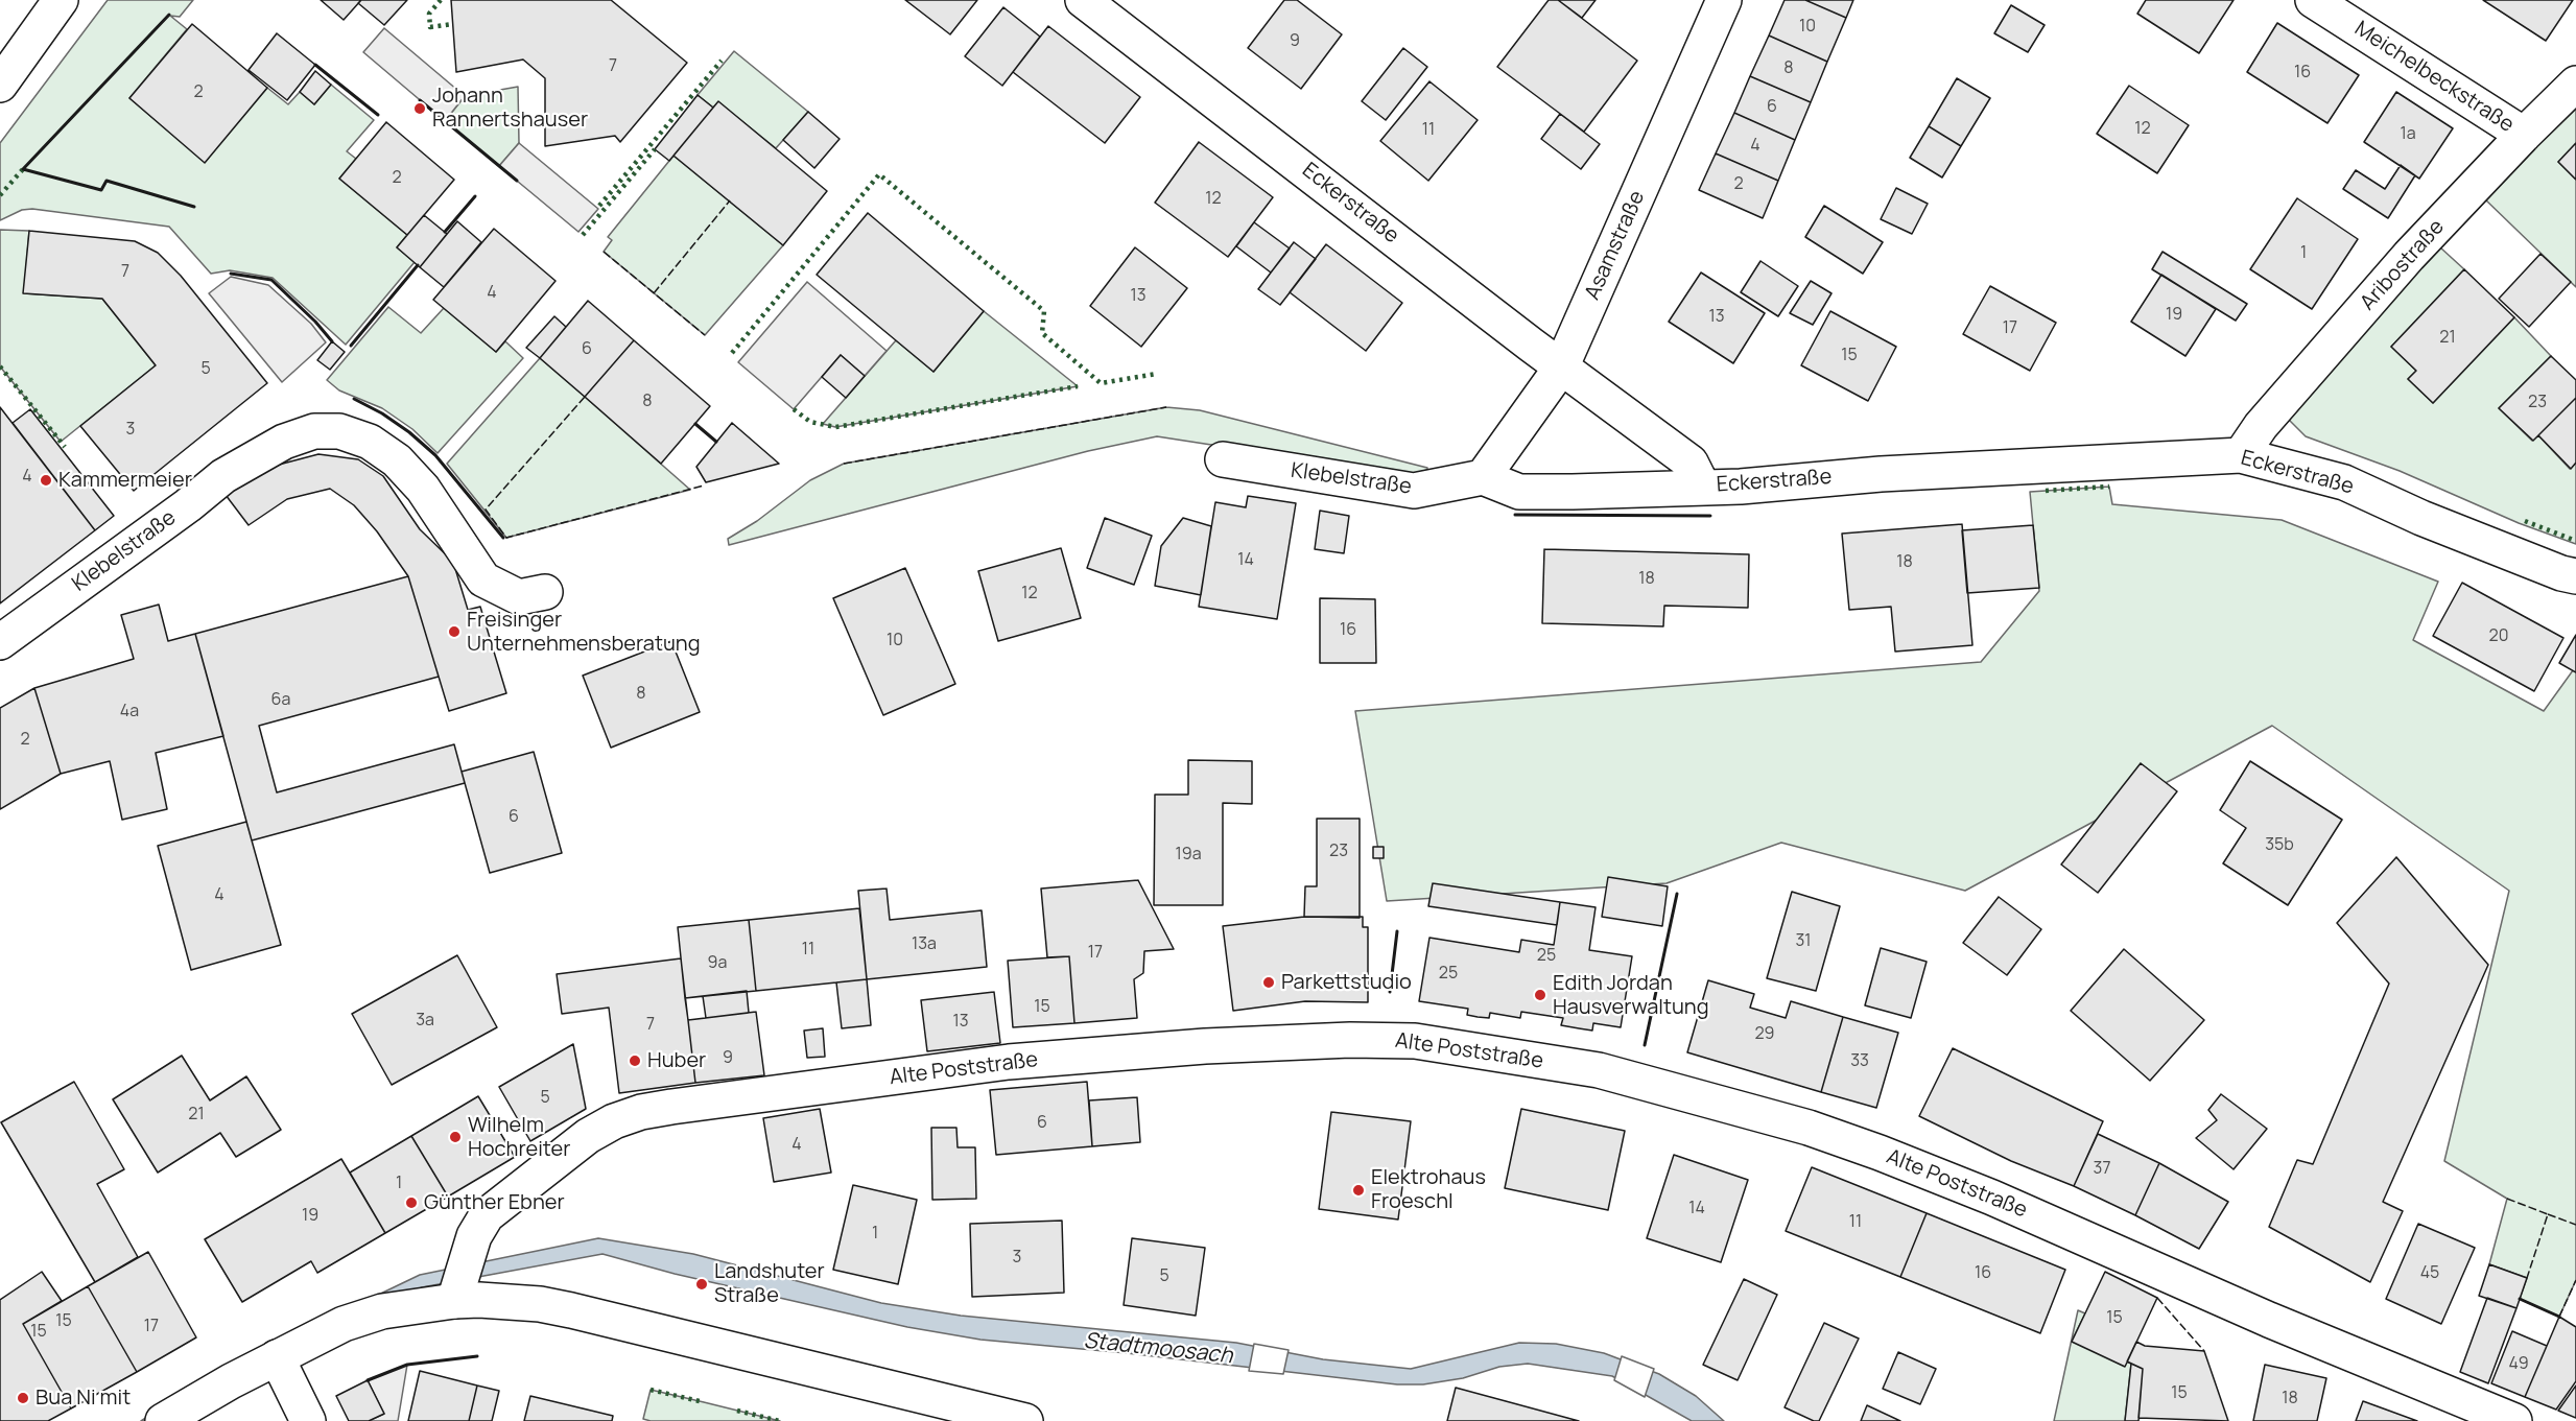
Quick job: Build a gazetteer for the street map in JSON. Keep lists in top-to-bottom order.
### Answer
{
  "streets": {
    "street": [
      "Meichelbeckstraße",
      "Eckerstraße",
      "Asamstraße",
      "Aribostraße",
      "Klebelstraße",
      "Alte Poststraße"
    ]
  },
  "crossings": [
    ["Meichelbeckstraße", "Aribostraße"],
    ["Eckerstraße", "Asamstraße"],
    ["Eckerstraße", "Aribostraße"],
    ["Asamstraße", "Klebelstraße"]
  ],
  "water": ["Stadtmoosach"],
  "places": [
    "Johann Rannertshauser",
    "Kammermeier",
    "Freisinger Unternehmensberatung",
    "Parkettstudio",
    "Edith Jordan Hausverwaltung",
    "Huber",
    "Wilhelm Hochreiter",
    "Elektrohaus Froeschl",
    "Günther Ebner",
    "Landshuter Straße",
    "Bua Ni mit"
  ],
  "house_numbers": [
    "10",
    "9",
    "7",
    "8",
    "16",
    "2",
    "6",
    "12",
    "11",
    "1a",
    "4",
    "2",
    "2",
    "12",
    "1",
    "7",
    "4",
    "13",
    "19",
    "13",
    "17",
    "21",
    "6",
    "15",
    "5",
    "8",
    "23",
    "3",
    "4",
    "14",
    "18",
    "18",
    "12",
    "16",
    "20",
    "10",
    "8",
    "6a",
    "4a",
    "2",
    "6",
    "35b",
    "23",
    "19a",
    "4",
    "31",
    "13a",
    "11",
    "17",
    "25",
    "9a",
    "25",
    "15",
    "3a",
    "13",
    "7",
    "29",
    "9",
    "33",
    "5",
    "21",
    "6",
    "4",
    "37",
    "1",
    "14",
    "19",
    "11",
    "1",
    "3",
    "16",
    "45",
    "5",
    "15",
    "15",
    "17",
    "15",
    "49",
    "15",
    "18"
  ]
}
